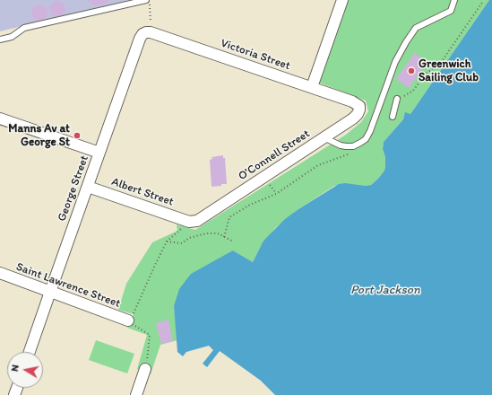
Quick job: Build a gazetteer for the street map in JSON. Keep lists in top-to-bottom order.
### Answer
{
  "streets": {
    "street": [
      "Victoria Street",
      "O'Connell Street",
      "George Street",
      "Albert Street",
      "Saint Lawrence Street"
    ]
  },
  "crossings": [
    ["Victoria Street", "O'Connell Street"],
    ["Victoria Street", "George Street"],
    ["O'Connell Street", "Albert Street"],
    ["George Street", "Albert Street"],
    ["George Street", "Saint Lawrence Street"]
  ],
  "water": ["Port Jackson"],
  "places": ["Greenwich Sailing Club", "Manns Av at George St"],
  "north": "left"
}
